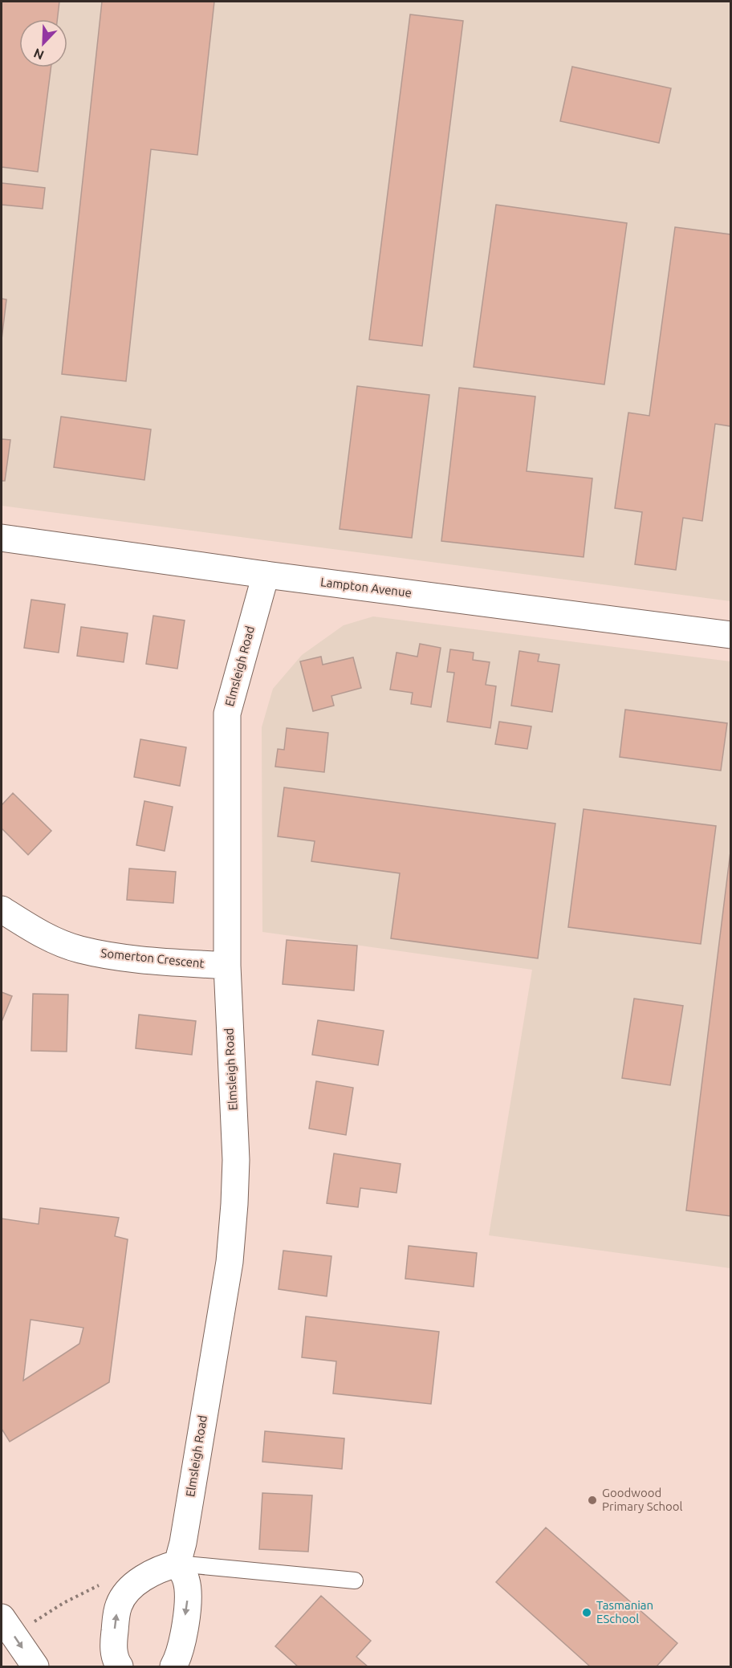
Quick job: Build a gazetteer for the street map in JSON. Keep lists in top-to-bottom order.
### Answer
{
  "streets": {
    "main road": ["Lampton Avenue", "Elmsleigh Road", "Somerton Crescent"]
  },
  "crossings": [
    ["Lampton Avenue", "Elmsleigh Road"],
    ["Elmsleigh Road", "Somerton Crescent"]
  ],
  "places": ["Goodwood Primary School", "Tasmanian ESchool"],
  "north": "bottom left"
}
